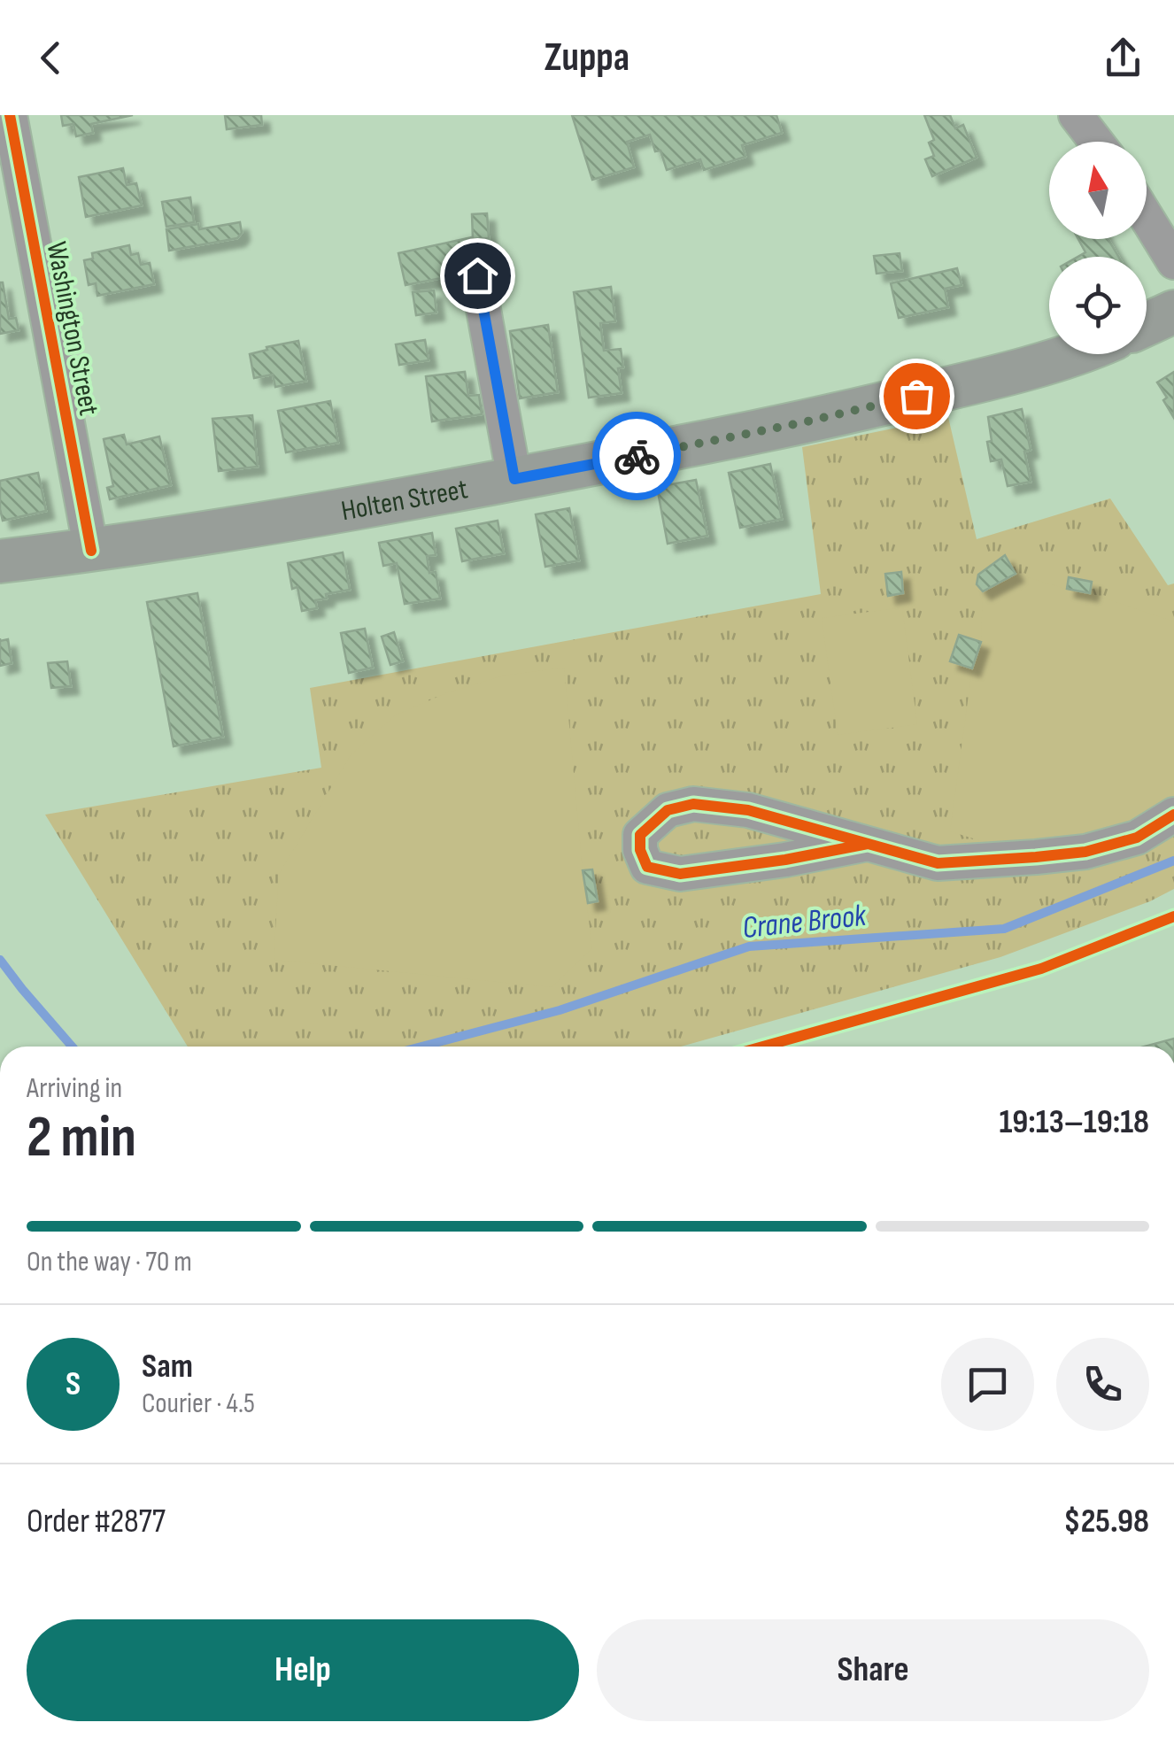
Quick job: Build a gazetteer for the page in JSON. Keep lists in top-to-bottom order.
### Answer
{
  "streets": {
    "main road": ["Holten Street"],
    "street": ["Washington Street"]
  },
  "crossings": [
    ["Washington Street", "Holten Street"]
  ],
  "water": ["Crane Brook"],
  "north": "top",
  "page": {
    "header": "Zuppa",
    "heading": ["2 min", "Arriving in", "19:13–19:18"],
    "panel": [
      "Sam",
      "Courier · 4.5",
      "Order #2877",
      "$25.98"
    ],
    "bar": "On the way · 70 m",
    "round": "S",
    "buttons": ["Help", "Share"]
  }
}
